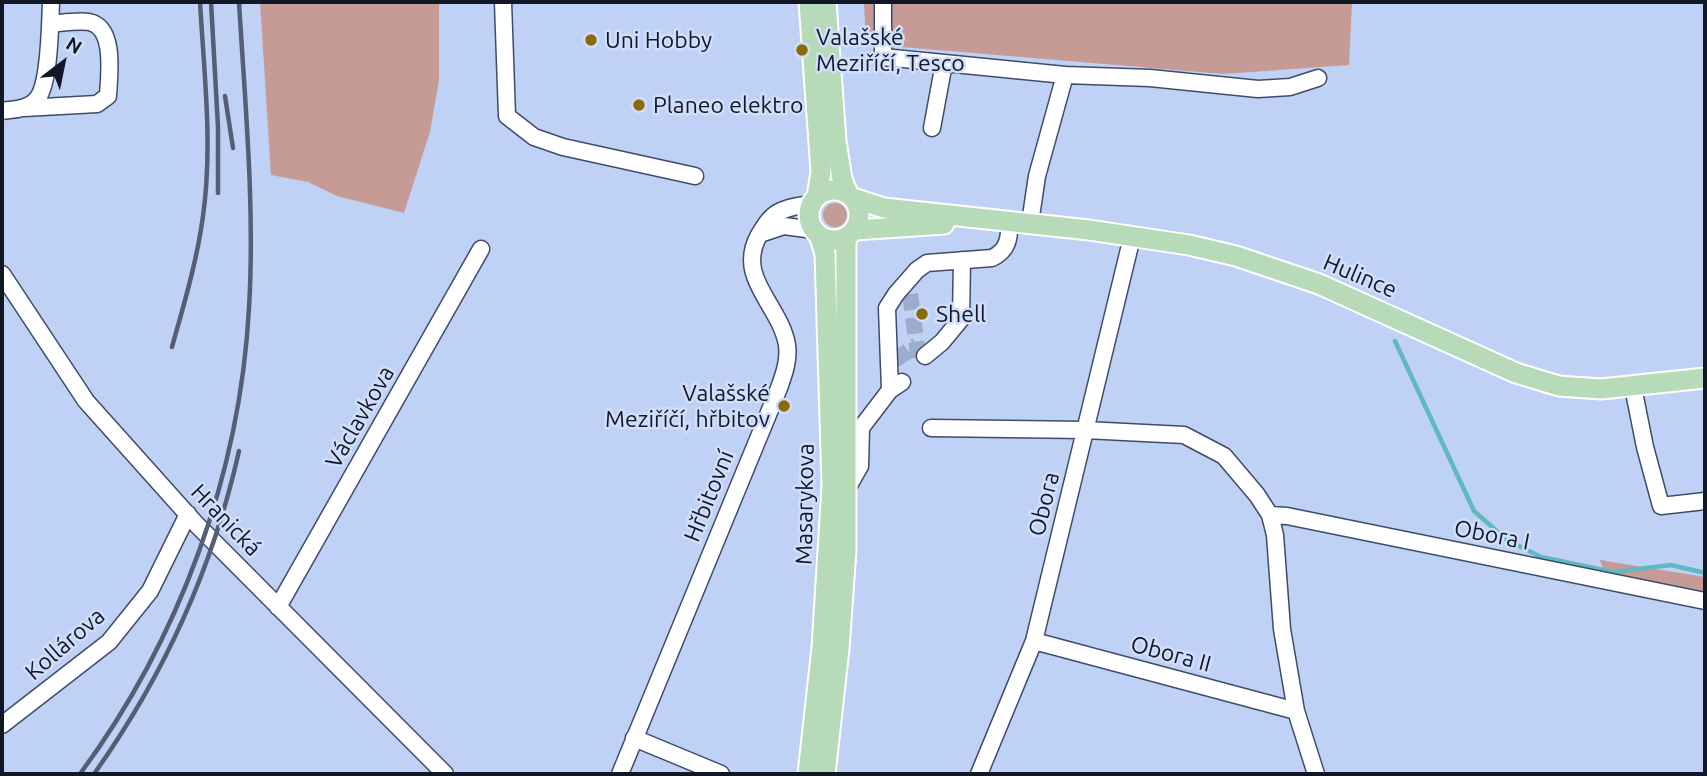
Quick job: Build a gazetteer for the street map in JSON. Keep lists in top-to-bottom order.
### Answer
{
  "streets": {
    "main road": ["Hulince", "Masarykova"],
    "street": [
      "Václavkova",
      "Hřbitovní",
      "Obora",
      "Hranická",
      "Obora I",
      "Kollárova",
      "Obora II"
    ]
  },
  "crossings": [
    ["Hulince", "Masarykova"],
    ["Hulince", "Obora"],
    ["Václavkova", "Hranická"],
    ["Obora", "Obora II"],
    ["Hranická", "Kollárova"]
  ],
  "places": [
    "Uni Hobby",
    "Valašské Meziříčí, Tesco",
    "Planeo elektro",
    "Shell",
    "Valašské Meziříčí, hřbitov"
  ],
  "north": "top right"
}
